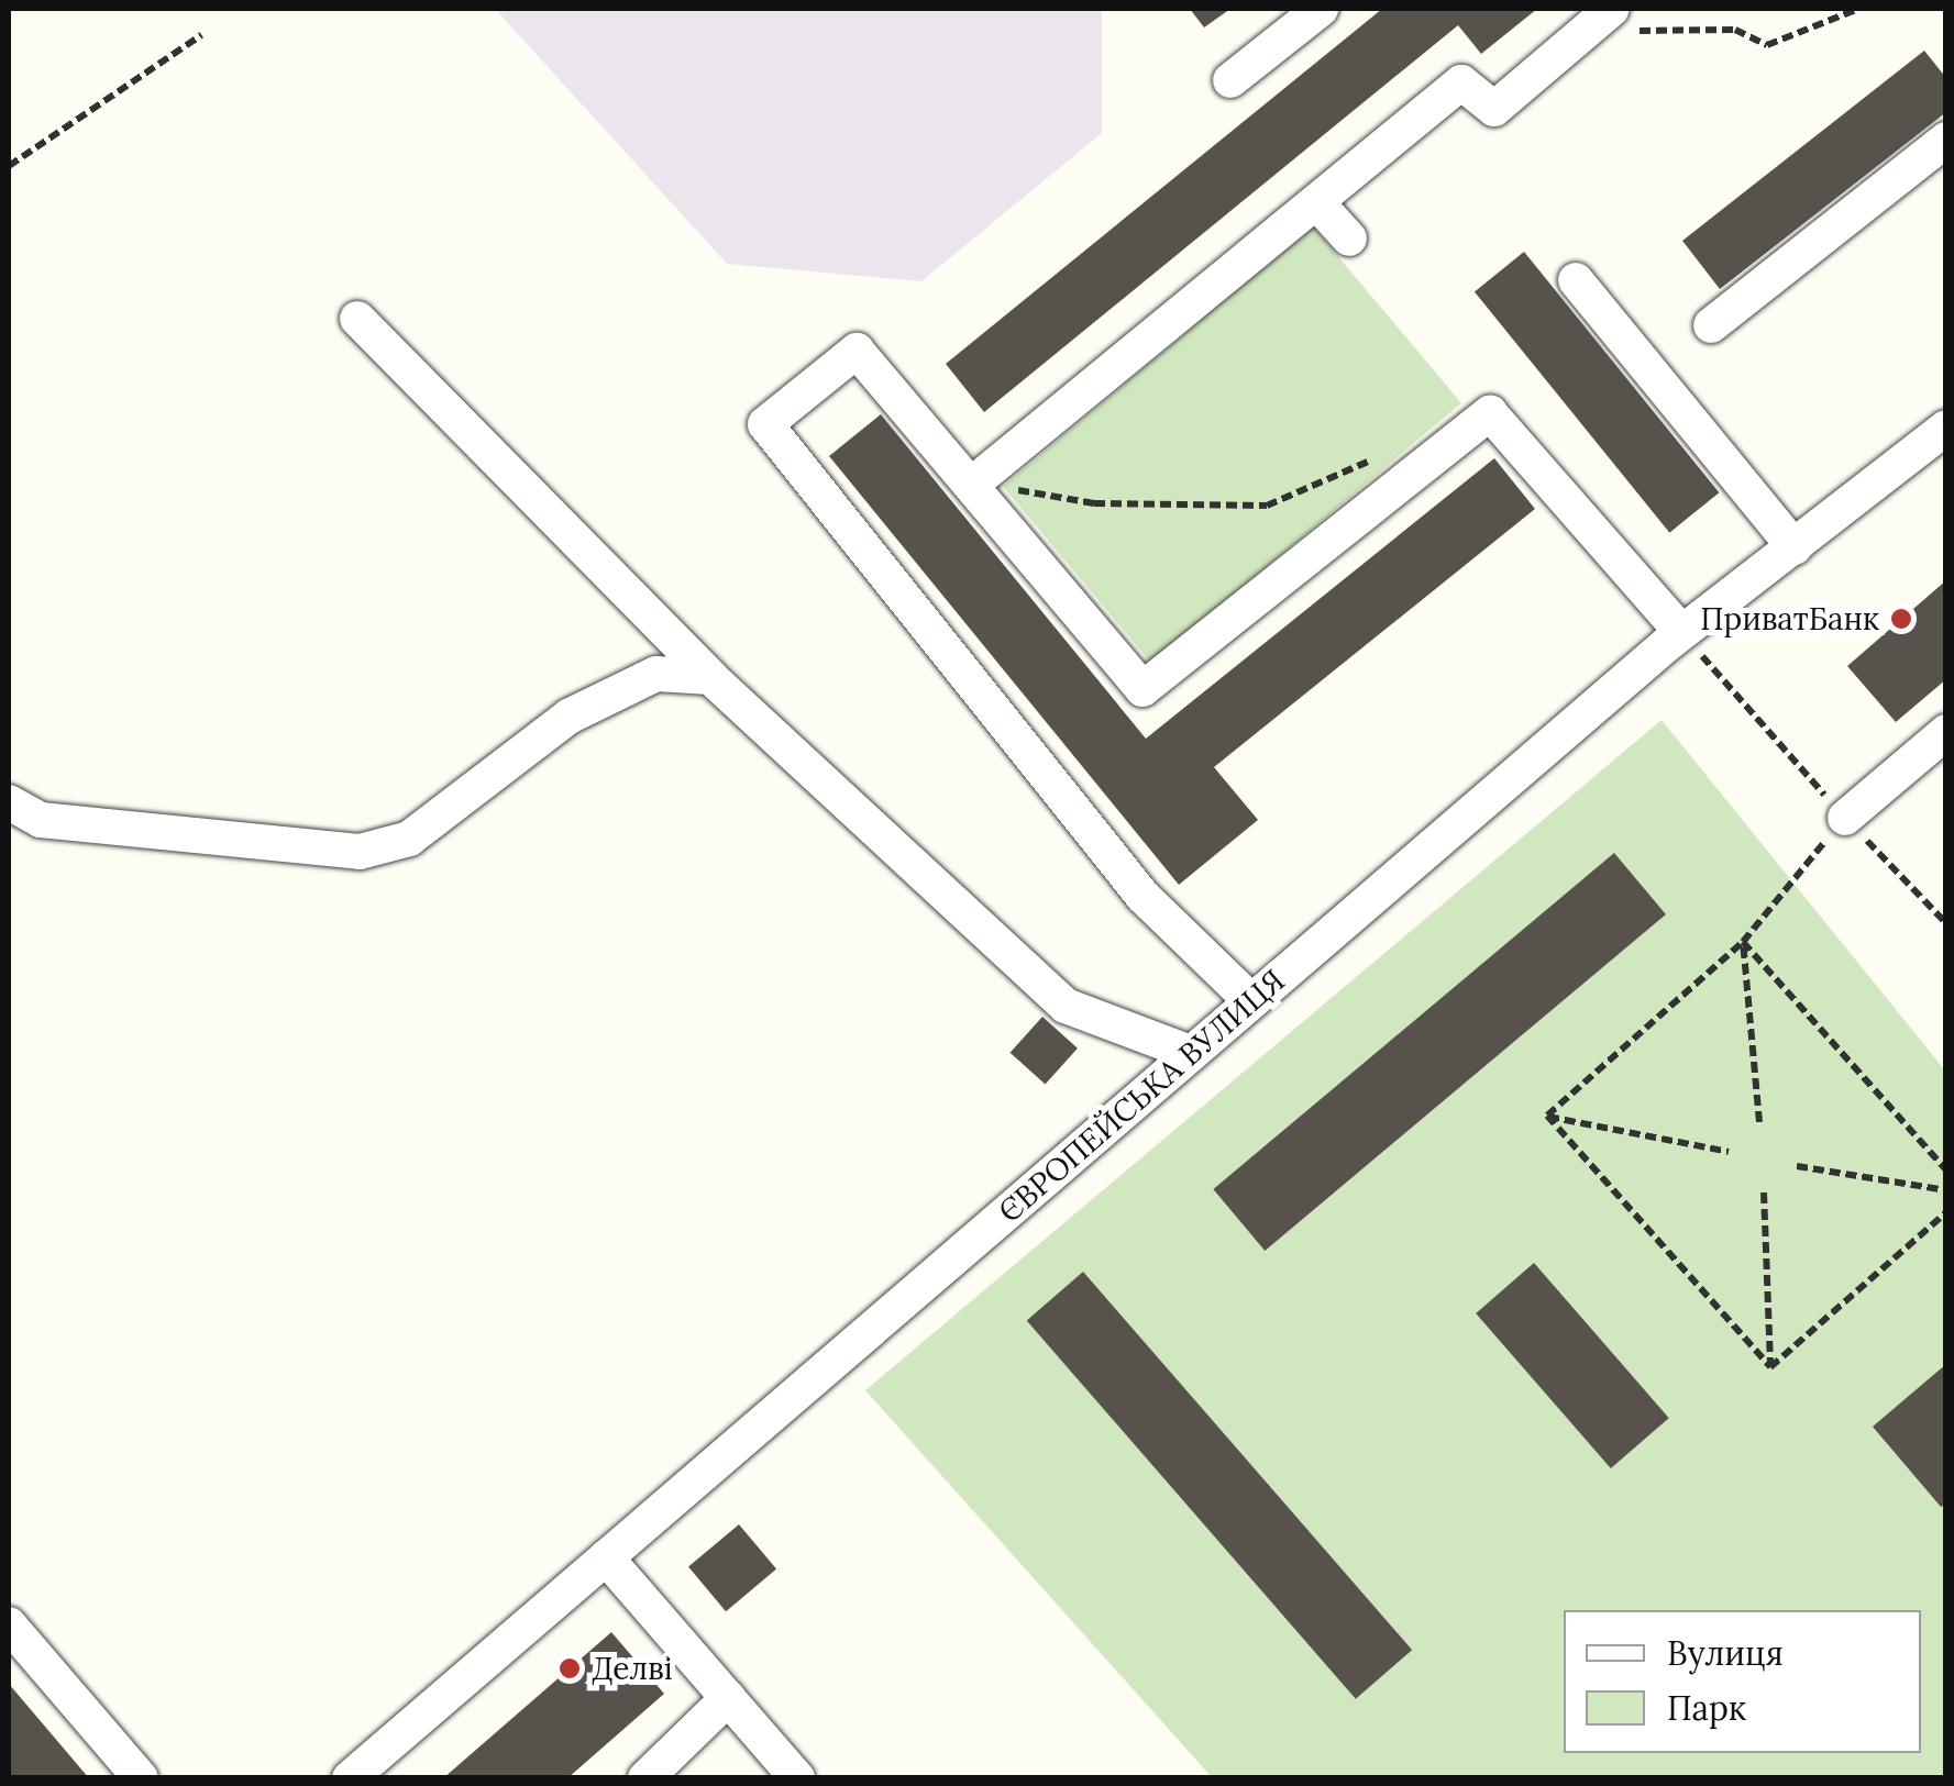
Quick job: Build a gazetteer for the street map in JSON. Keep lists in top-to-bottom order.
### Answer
{
  "streets": {
    "street": ["ЄВРОПЕЙСЬКА ВУЛИЦЯ"]
  },
  "places": ["ПриватБанк", "Делві"],
  "legend": ["Вулиця", "Парк"]
}
